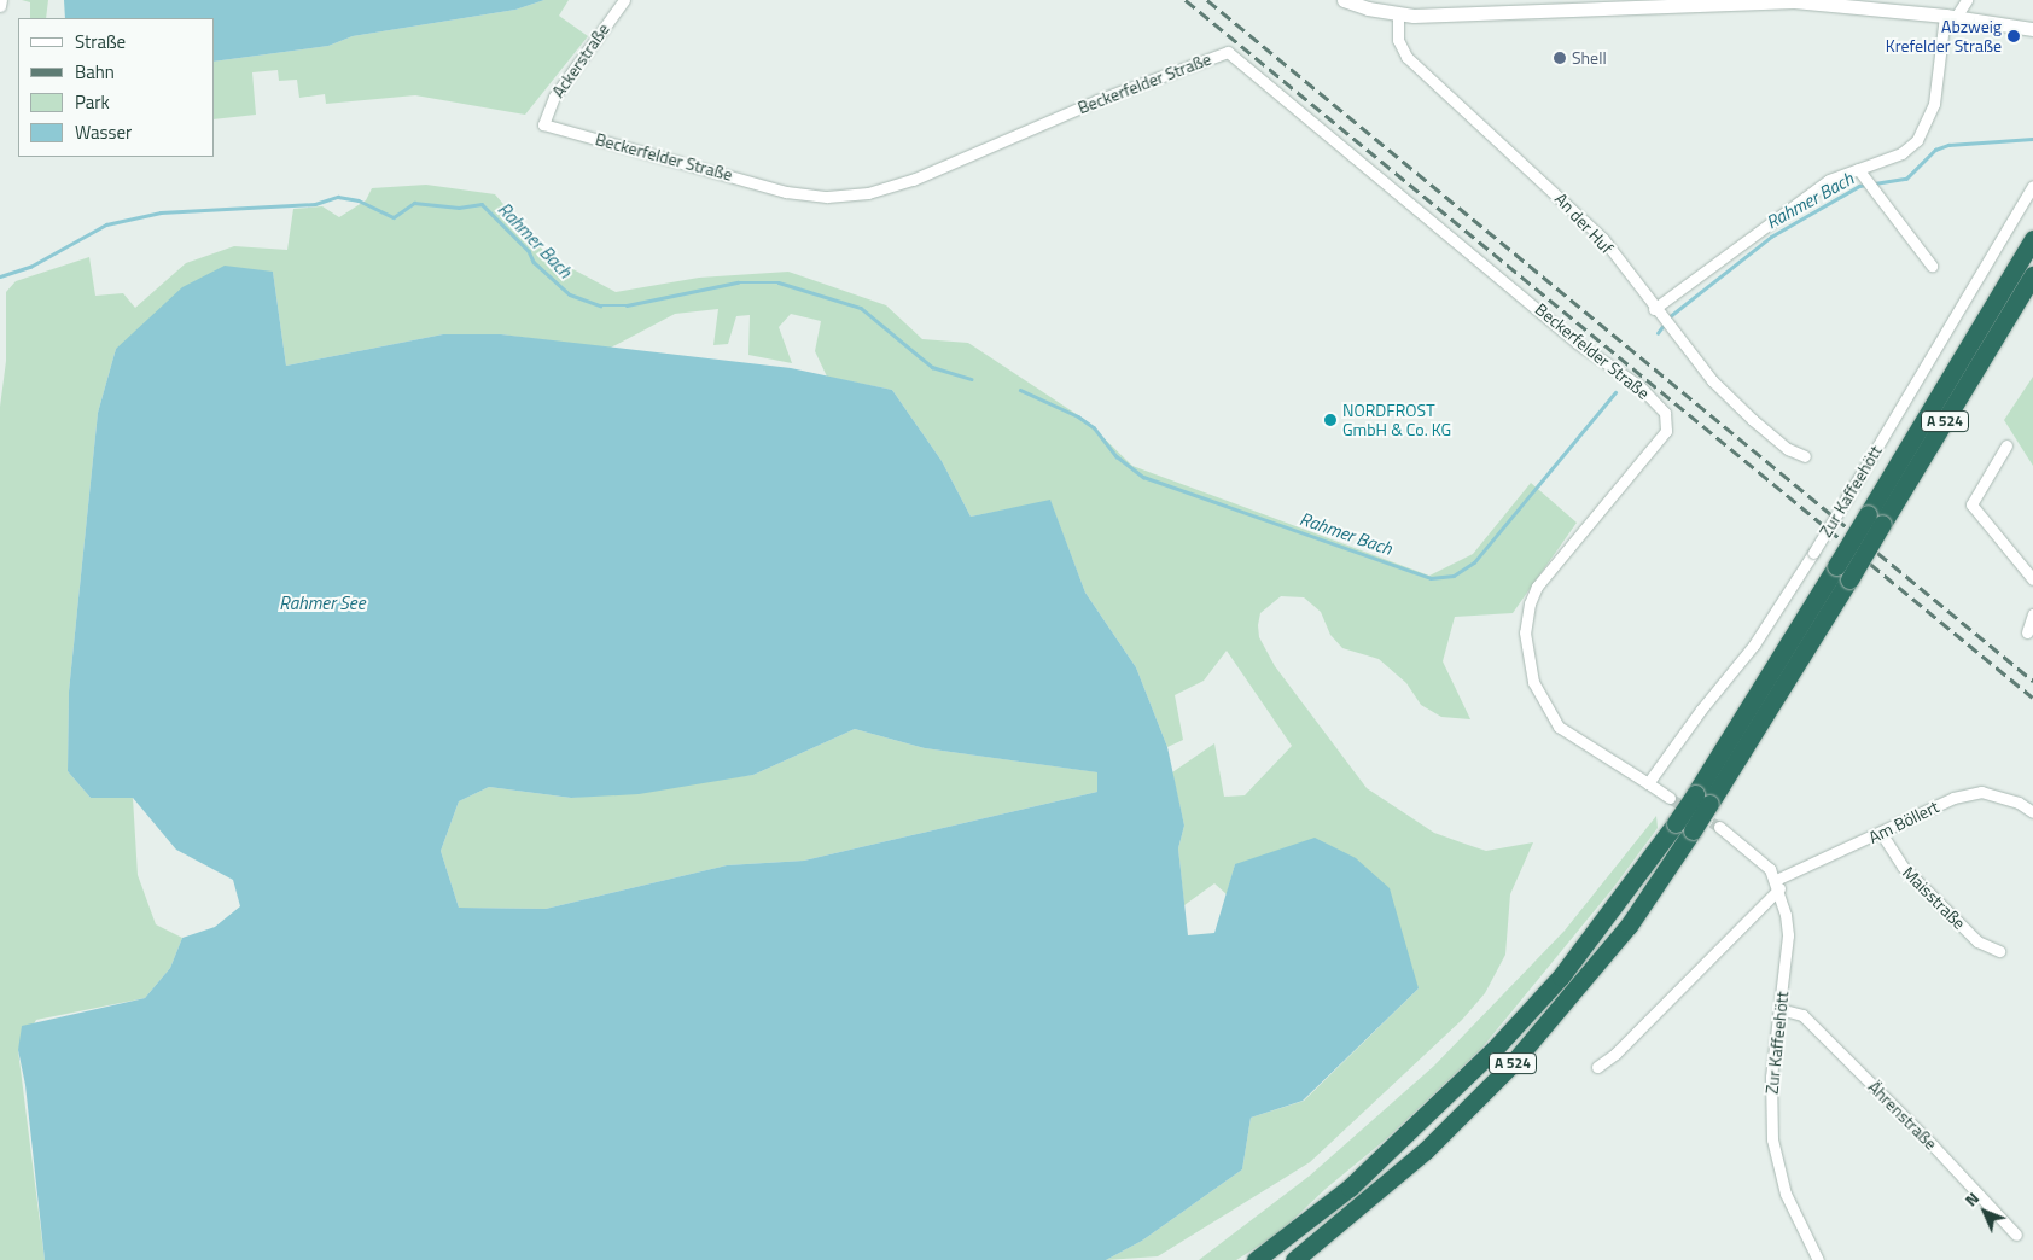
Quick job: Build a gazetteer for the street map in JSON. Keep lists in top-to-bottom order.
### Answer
{
  "streets": {
    "highway": ["A 524"],
    "street": [
      "Ackerstraße",
      "Beckerfelder Straße",
      "An der Huf",
      "Zur Kaffeehött",
      "Am Böllert",
      "Maisstraße",
      "Ährenstraße"
    ]
  },
  "crossings": [
    ["Ackerstraße", "Beckerfelder Straße"],
    ["Beckerfelder Straße", "Zur Kaffeehött"],
    ["Zur Kaffeehött", "Am Böllert"],
    ["Zur Kaffeehött", "Ährenstraße"],
    ["Am Böllert", "Maisstraße"]
  ],
  "water": ["Rahmer Bach", "Rahmer See"],
  "places": ["Abzweig Krefelder Straße", "Shell", "NORDFROST GmbH & Co. KG"],
  "legend": [
    "Straße",
    "Bahn",
    "Park",
    "Wasser"
  ],
  "north": "top left"
}
